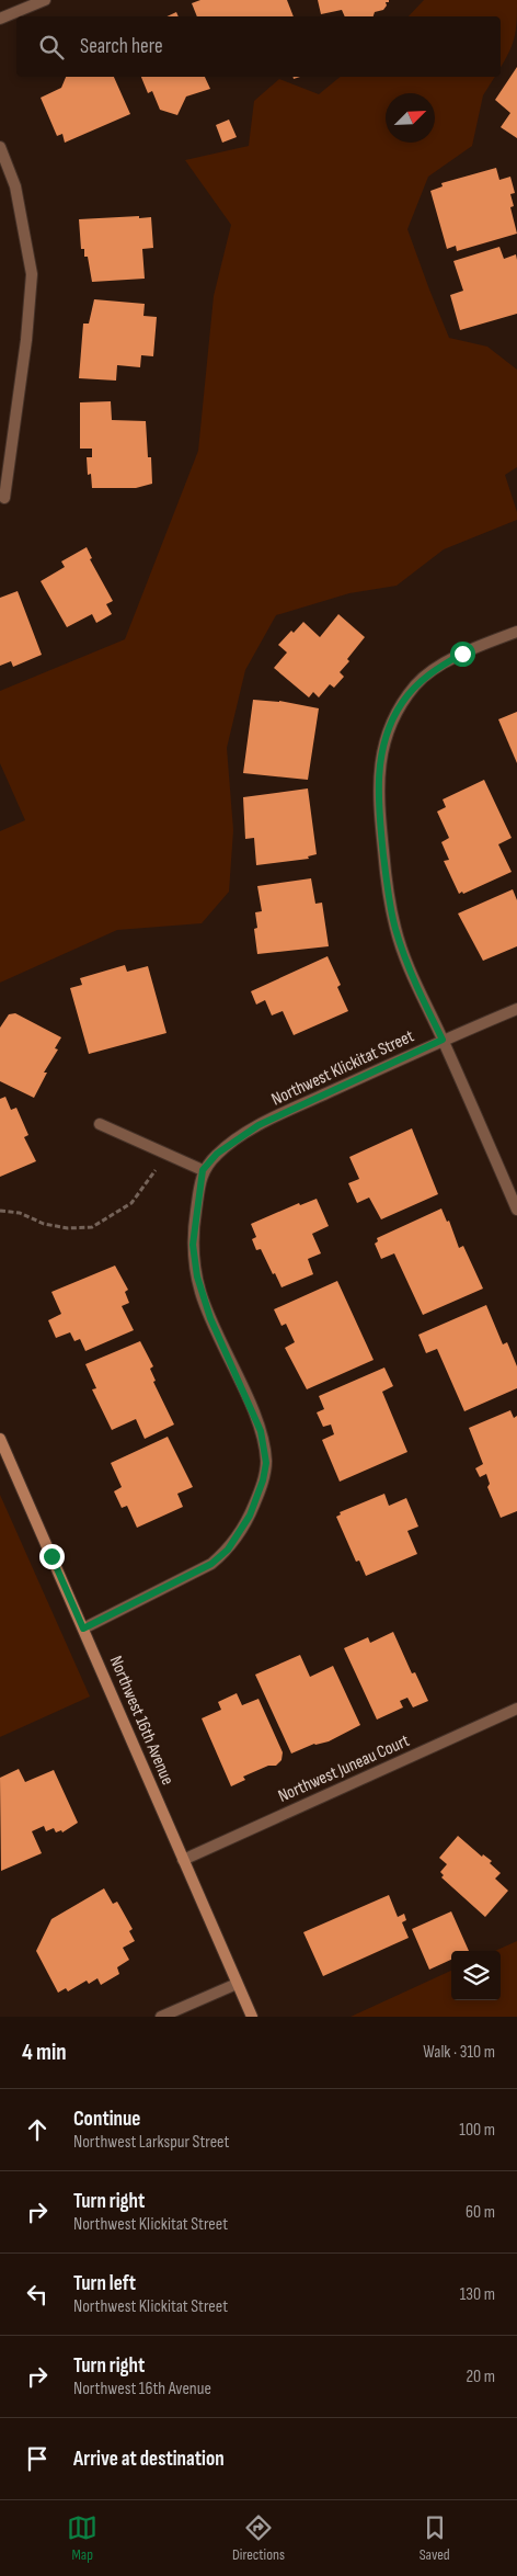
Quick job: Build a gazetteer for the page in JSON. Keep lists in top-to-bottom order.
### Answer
{
  "streets": {
    "street": ["Northwest Klickitat Street", "Northwest 16th Avenue", "Northwest Juneau Court"]
  },
  "crossings": [
    ["Northwest 16th Avenue", "Northwest Juneau Court"]
  ],
  "north": "top right",
  "page": {
    "search": "Search here",
    "heading": ["4 min", "Walk · 310 m"],
    "list": [
      ["Continue", "Northwest Larkspur Street", "100 m"],
      ["Turn right", "Northwest Klickitat Street", "60 m"],
      ["Turn left", "Northwest Klickitat Street", "130 m"],
      ["Turn right", "Northwest 16th Avenue", "20 m"],
      "Arrive at destination"
    ],
    "nav": ["Map", "Directions", "Saved"]
  }
}
